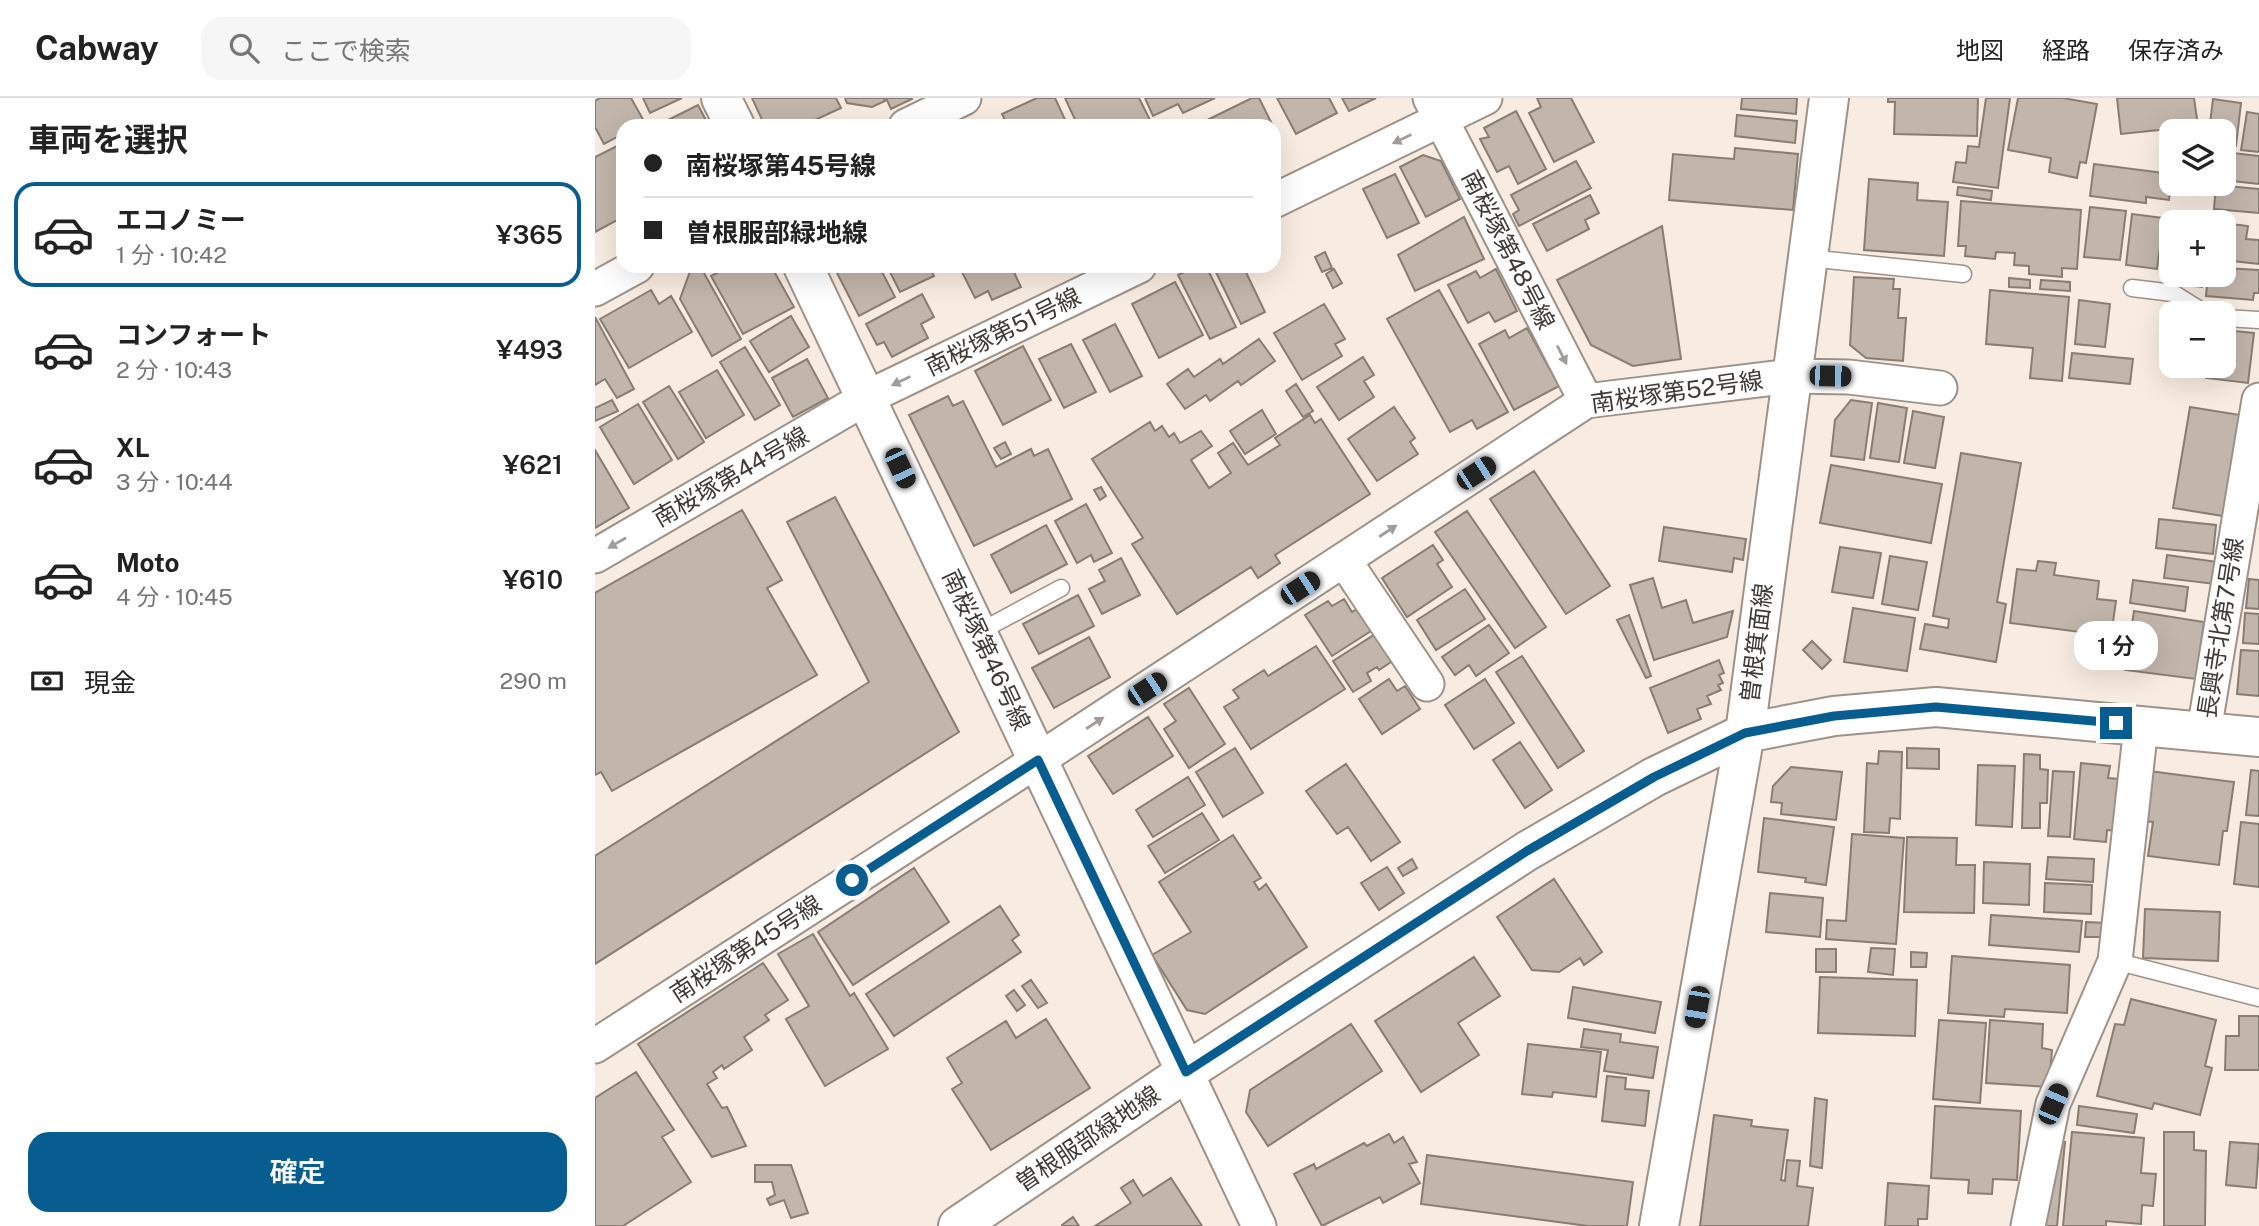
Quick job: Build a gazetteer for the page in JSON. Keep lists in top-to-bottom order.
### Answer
{
  "streets": {
    "street": [
      "南桜塚第48号線",
      "南桜塚第51号線",
      "南桜塚第52号線",
      "南桜塚第44号線",
      "長興寺北第7号線",
      "曽根箕面線",
      "南桜塚第46号線",
      "南桜塚第45号線",
      "曽根服部緑地線"
    ]
  },
  "crossings": [
    ["南桜塚第48号線", "南桜塚第52号線"],
    ["南桜塚第51号線", "南桜塚第44号線"],
    ["南桜塚第51号線", "南桜塚第46号線"],
    ["南桜塚第52号線", "曽根箕面線"],
    ["南桜塚第52号線", "南桜塚第46号線"],
    ["南桜塚第52号線", "南桜塚第45号線"],
    ["南桜塚第44号線", "南桜塚第46号線"],
    ["長興寺北第7号線", "曽根服部緑地線"],
    ["曽根箕面線", "曽根服部緑地線"],
    ["南桜塚第46号線", "南桜塚第45号線"],
    ["南桜塚第46号線", "曽根服部緑地線"]
  ],
  "one_way": [
    "南桜塚第48号線",
    "南桜塚第51号線",
    "南桜塚第52号線",
    "南桜塚第44号線"
  ],
  "page": {
    "header": "Cabway",
    "search": "ここで検索",
    "nav": ["地図", "経路", "保存済み"],
    "heading": "車両を選択",
    "map_buttons": ["+", "−"],
    "banner": ["南桜塚第45号線", "曽根服部緑地線"],
    "list": [
      {
        "name": "エコノミー",
        "note": "1 分 · 10:42",
        "value": "¥365"
      },
      {
        "name": "コンフォート",
        "note": "2 分 · 10:43",
        "value": "¥493"
      },
      {
        "name": "XL",
        "note": "3 分 · 10:44",
        "value": "¥621"
      },
      {
        "name": "Moto",
        "note": "4 分 · 10:45",
        "value": "¥610"
      }
    ],
    "bubble": "1 分",
    "pay": ["現金", "290 m"],
    "buttons": "確定"
  }
}
